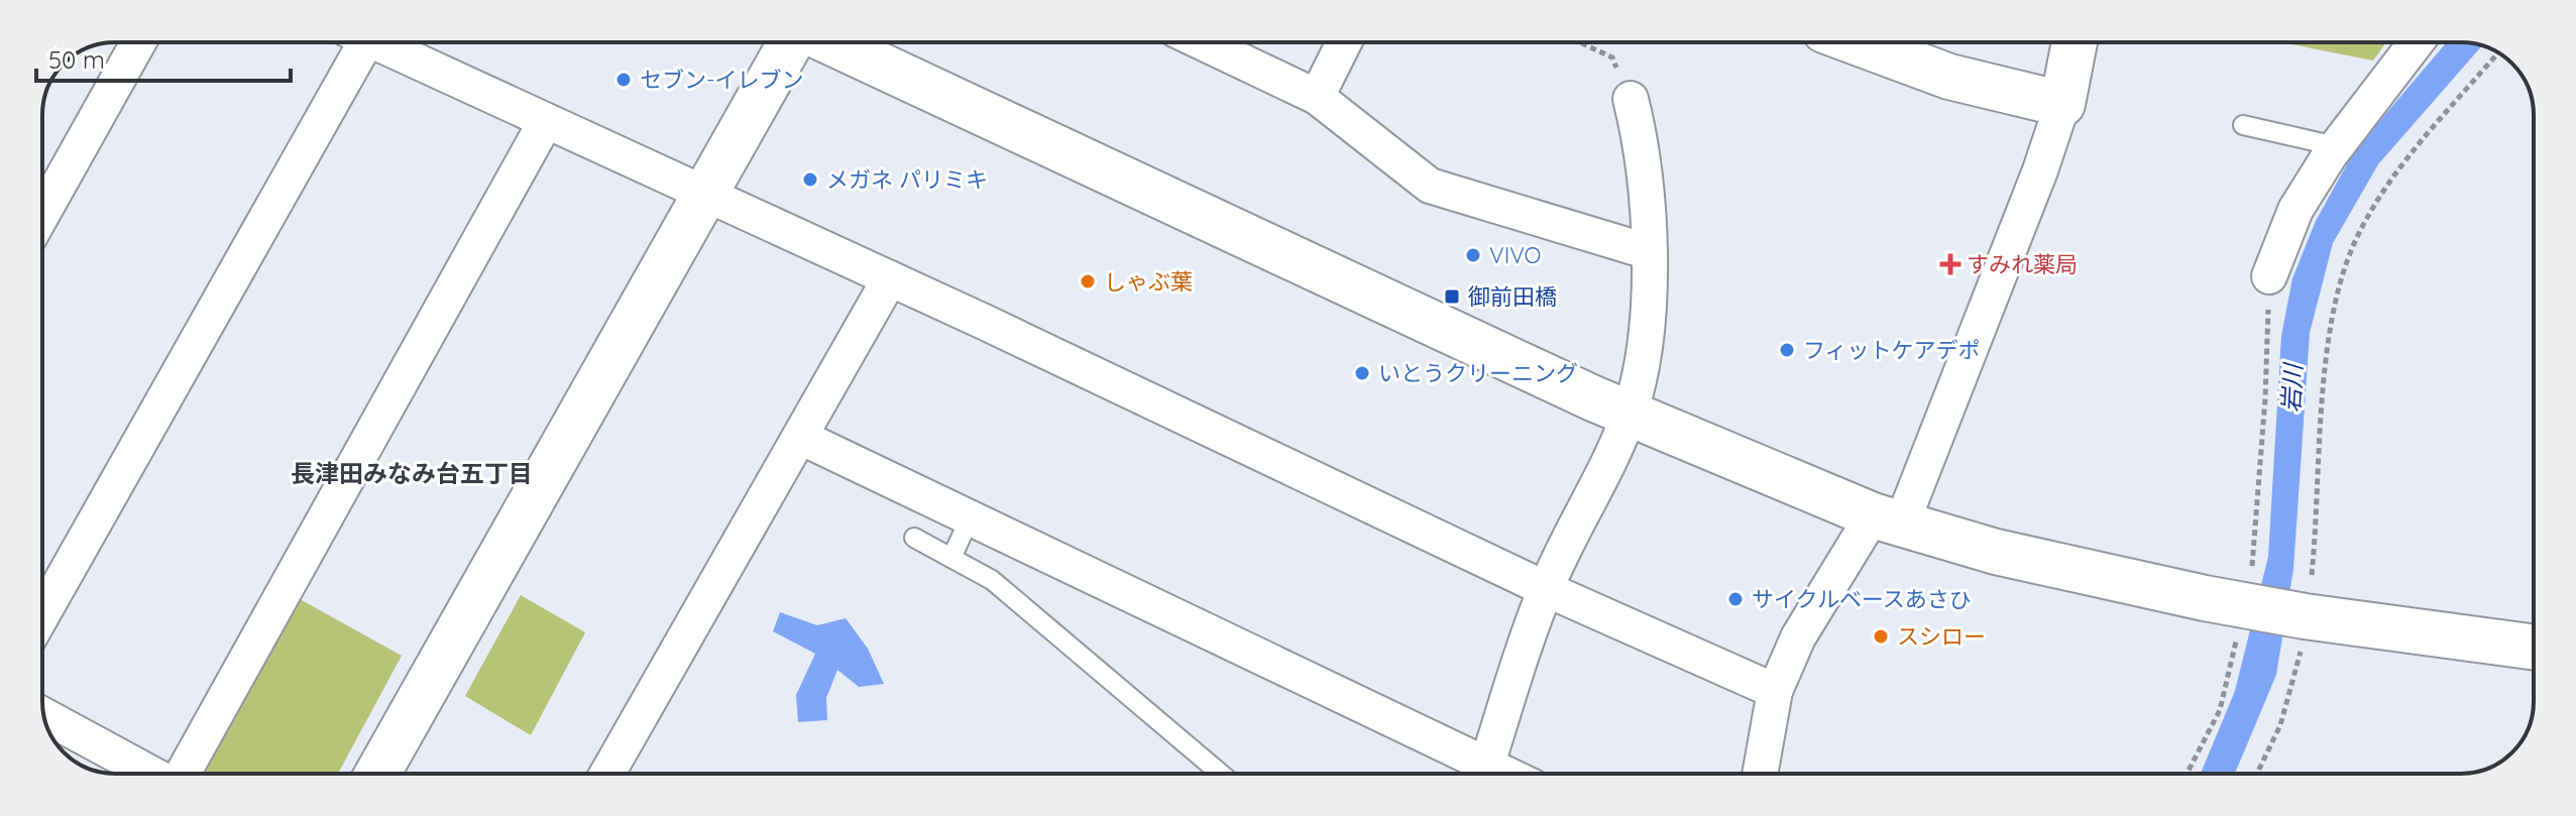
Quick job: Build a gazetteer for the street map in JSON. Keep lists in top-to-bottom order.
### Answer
{
  "districts": ["長津田みなみ台五丁目"],
  "water": ["岩川"],
  "places": {
    "other": [
      "セブン-イレブン",
      "メガネ パリミキ",
      "VIVO",
      "しゃぶ葉",
      "フィットケアデポ",
      "いとうクリーニング",
      "サイクルベースあさひ",
      "スシロー"
    ],
    "health": ["すみれ薬局"],
    "transit": ["御前田橋"]
  },
  "scale_bar": "50 m"
}
